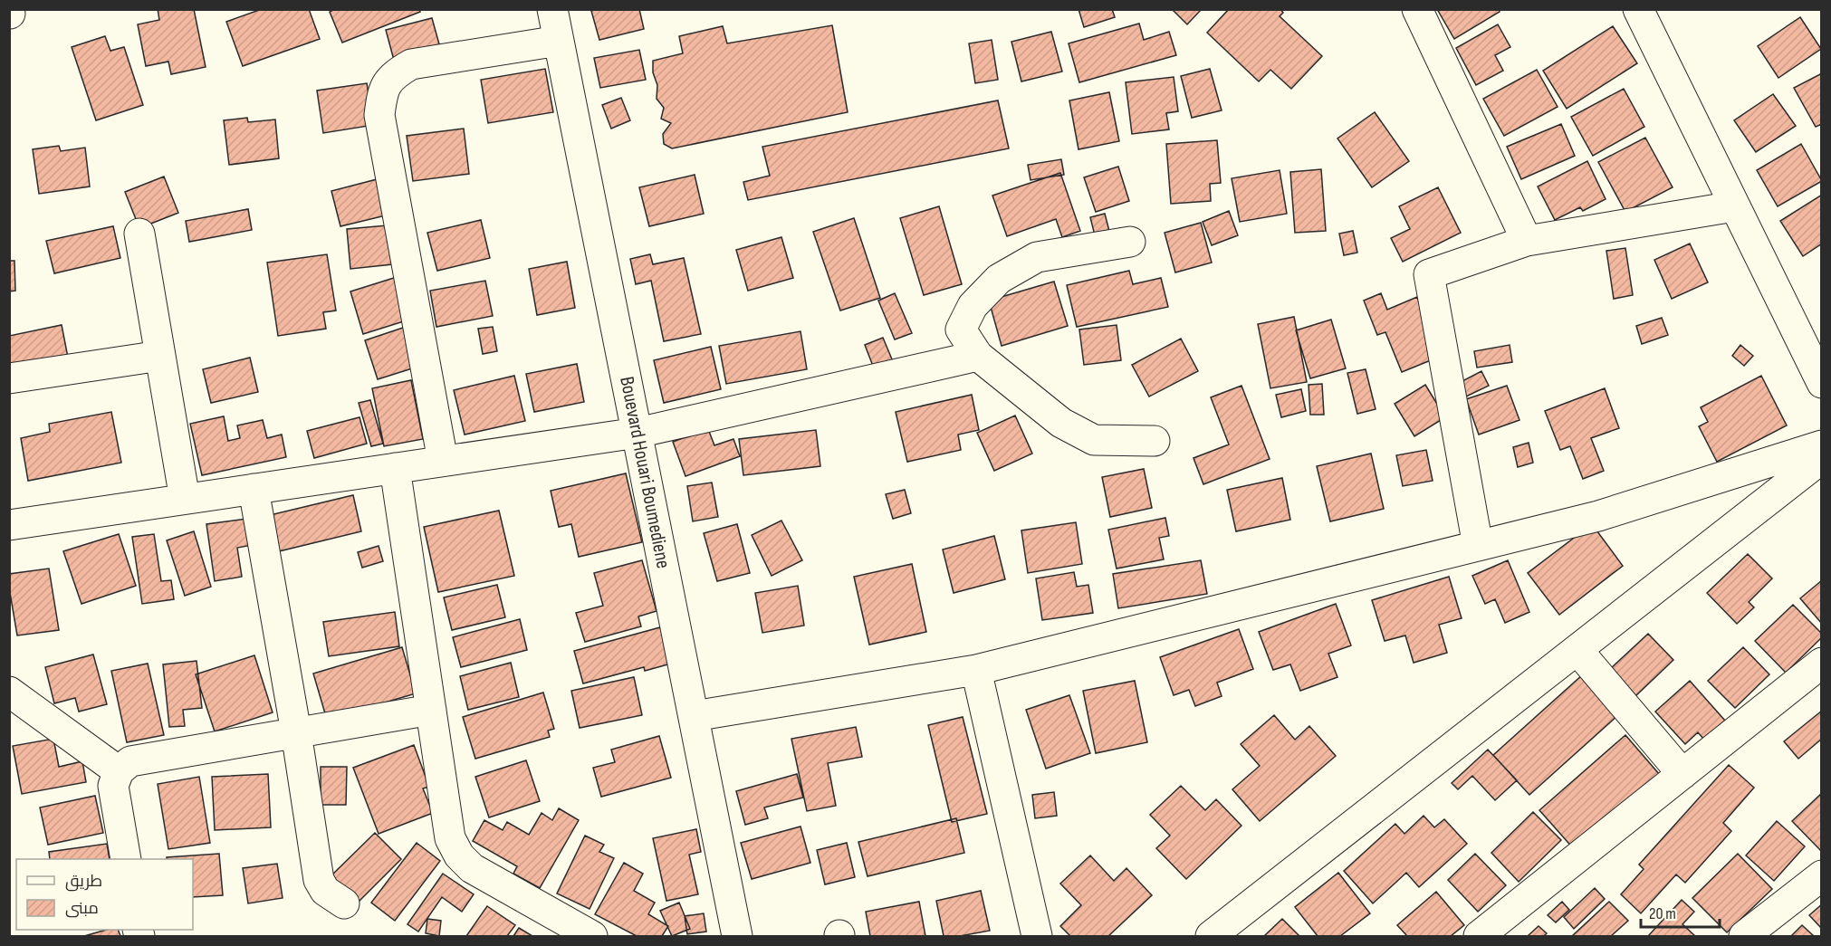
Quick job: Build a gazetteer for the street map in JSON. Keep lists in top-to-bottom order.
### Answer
{
  "streets": {
    "street": ["Bouevard Houari Boumediene"]
  },
  "legend": ["طريق", "مبنى"],
  "scale_bar": "20 m"
}
